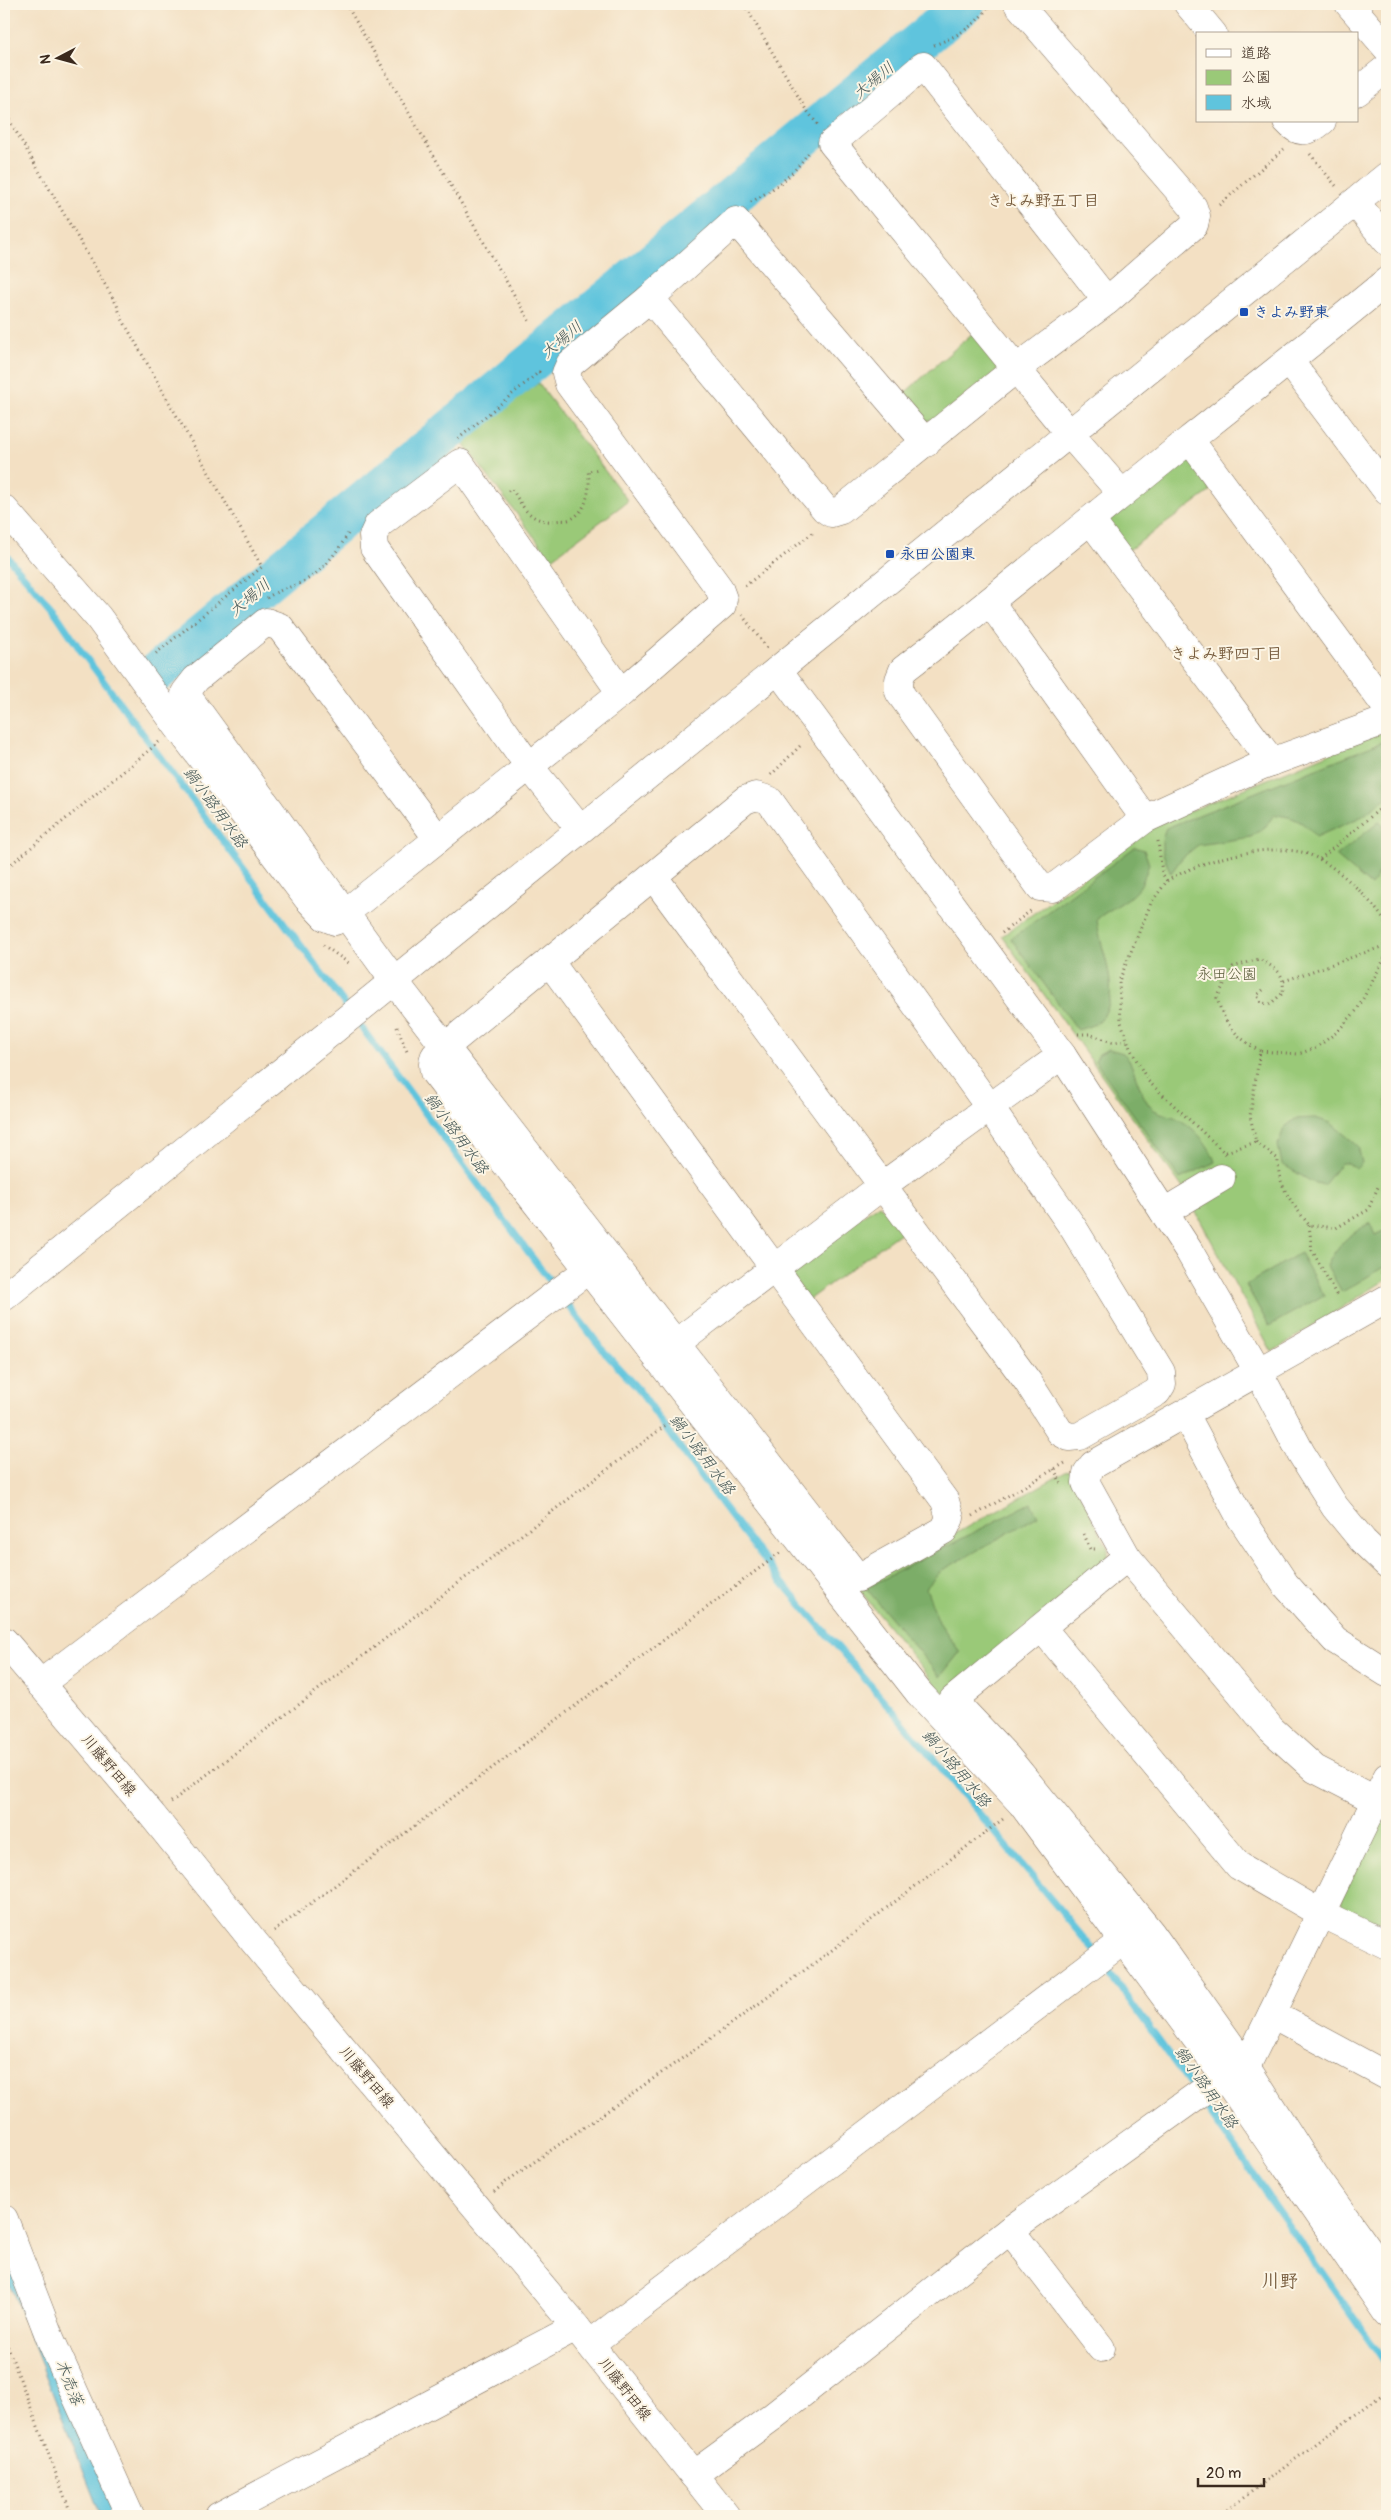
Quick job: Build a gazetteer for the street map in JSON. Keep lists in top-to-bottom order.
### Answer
{
  "streets": {
    "street": ["川藤野田線"]
  },
  "districts": ["きよみ野五丁目", "きよみ野四丁目", "川野"],
  "water": ["大場川", "鍋小路用水路", "木売落"],
  "parks": ["永田公園"],
  "places": {
    "transit": ["きよみ野東", "永田公園東"]
  },
  "legend": ["道路", "公園", "水域"],
  "scale_bar": "20 m",
  "north": "left"
}
